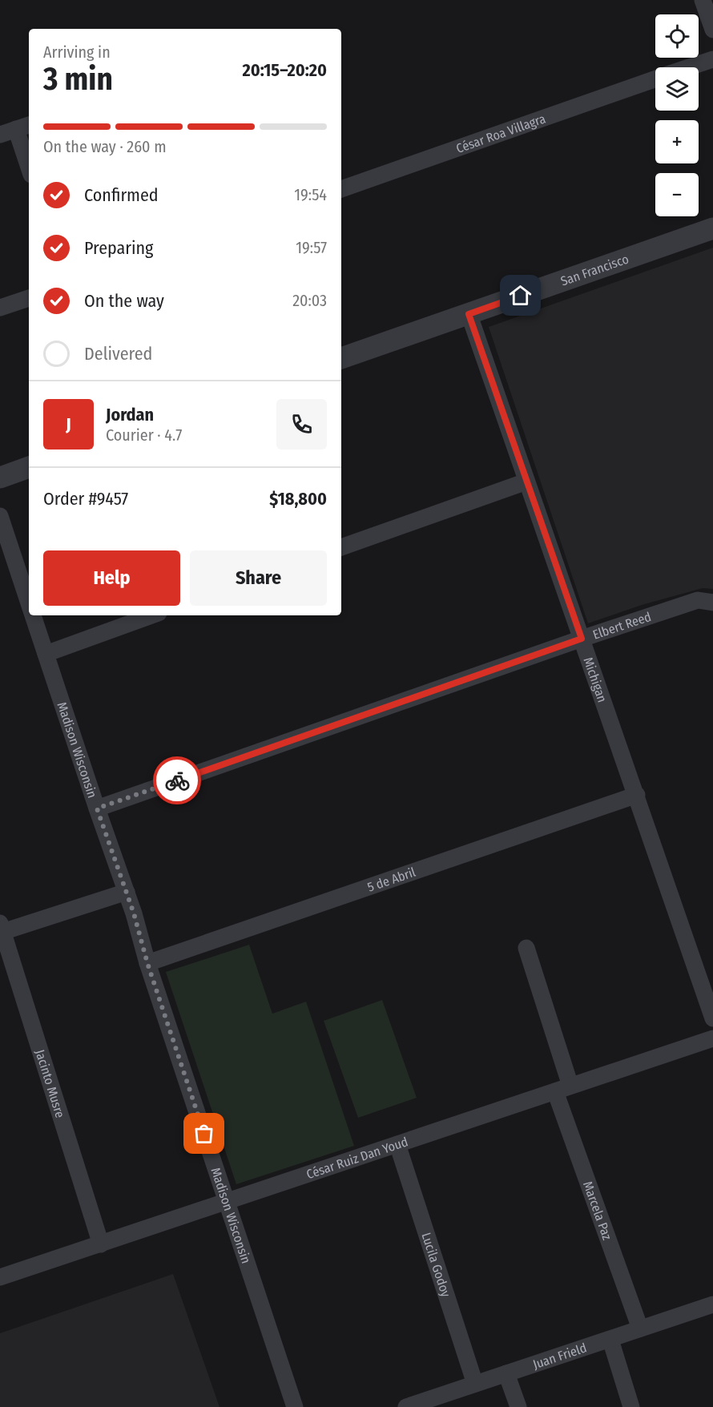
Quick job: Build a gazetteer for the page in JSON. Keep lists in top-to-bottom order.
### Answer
{
  "streets": {
    "street": [
      "César Roa Villagra",
      "San Francisco",
      "Elbert Reed",
      "Michigan",
      "Madison Wisconsin",
      "5 de Abril",
      "Jacinto Musre",
      "César Ruiz Dan Youd",
      "Marcela Paz",
      "Lucila Godoy",
      "Juan Frield"
    ]
  },
  "crossings": [
    ["San Francisco", "Michigan"],
    ["Elbert Reed", "Michigan"],
    ["Elbert Reed", "Madison Wisconsin"],
    ["Michigan", "5 de Abril"],
    ["Madison Wisconsin", "5 de Abril"],
    ["Madison Wisconsin", "César Ruiz Dan Youd"],
    ["Jacinto Musre", "César Ruiz Dan Youd"],
    ["César Ruiz Dan Youd", "Marcela Paz"],
    ["César Ruiz Dan Youd", "Lucila Godoy"],
    ["Marcela Paz", "Juan Frield"],
    ["Lucila Godoy", "Juan Frield"]
  ],
  "page": {
    "map_buttons": ["+", "−"],
    "heading": ["3 min", "Arriving in", "20:15–20:20"],
    "panel": [
      "Jordan",
      "Courier · 4.7",
      "Order #9457",
      "$18,800"
    ],
    "bar": "On the way · 260 m",
    "list": [
      ["Confirmed", "19:54"],
      ["Preparing", "19:57"],
      ["On the way", "20:03"],
      "Delivered"
    ],
    "round": "J",
    "buttons": ["Help", "Share"]
  }
}
